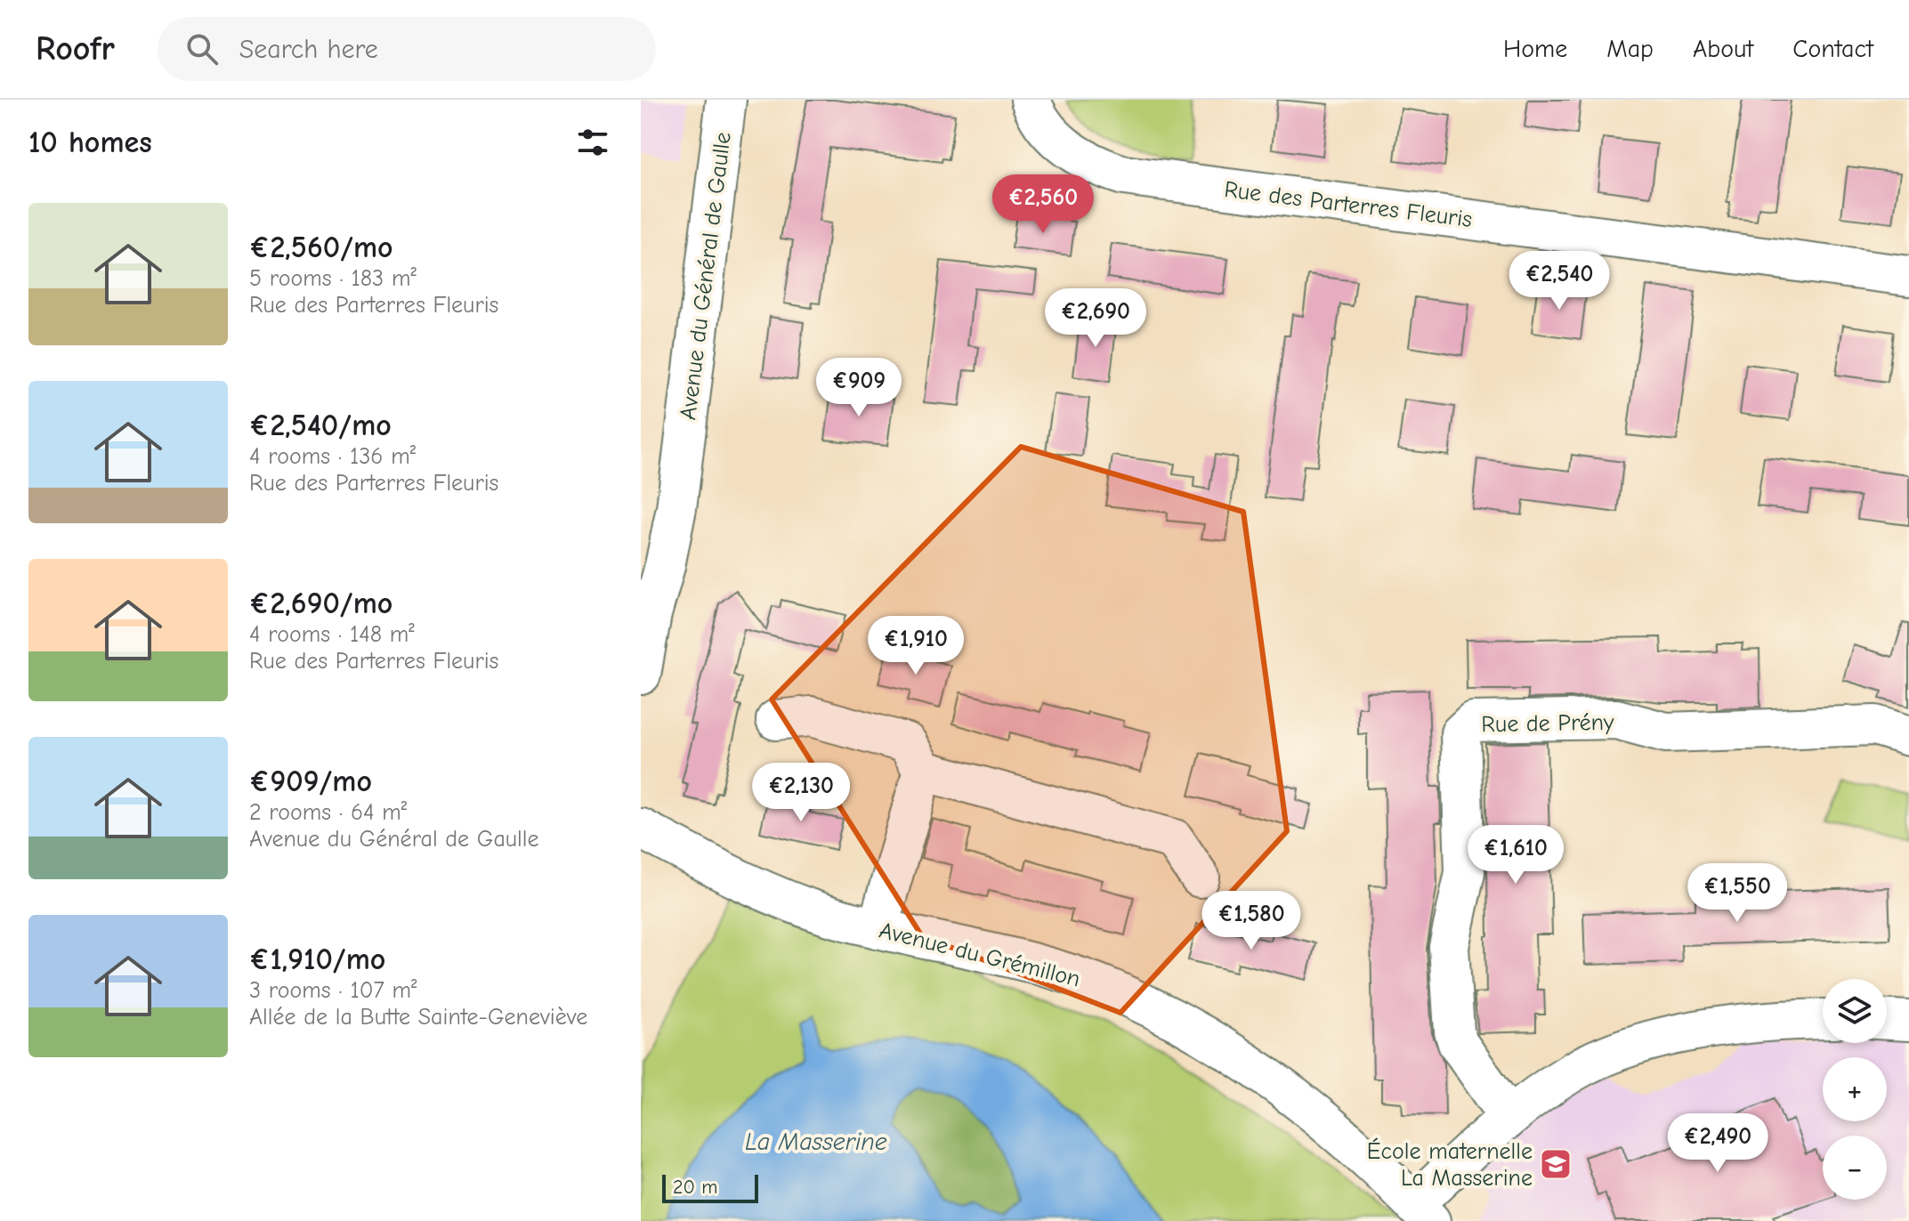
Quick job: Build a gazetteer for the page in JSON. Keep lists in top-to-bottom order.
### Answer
{
  "streets": {
    "street": [
      "Rue des Parterres Fleuris",
      "Avenue du Général de Gaulle",
      "Rue de Prény",
      "Avenue du Grémillon"
    ]
  },
  "water": ["La Masserine"],
  "places": {
    "school or university": ["École maternelle La Masserine"]
  },
  "scale_bar": "20 m",
  "page": {
    "header": "Roofr",
    "search": "Search here",
    "nav": [
      "Home",
      "Map",
      "About",
      "Contact"
    ],
    "heading": "10 homes",
    "price": [
      "€2,560",
      "€2,540",
      "€2,690",
      "€909",
      "€1,910",
      "€2,130",
      "€1,610",
      "€1,550",
      "€1,580",
      "€2,490"
    ],
    "list": [
      {
        "name": "€2,560/mo",
        "note": "5 rooms · 183 m² · Rue des Parterres Fleuris"
      },
      {
        "name": "€2,540/mo",
        "note": "4 rooms · 136 m² · Rue des Parterres Fleuris"
      },
      {
        "name": "€2,690/mo",
        "note": "4 rooms · 148 m² · Rue des Parterres Fleuris"
      },
      {
        "name": "€909/mo",
        "note": "2 rooms · 64 m² · Avenue du Général de Gaulle"
      },
      {
        "name": "€1,910/mo",
        "note": "3 rooms · 107 m² · Allée de la Butte Sainte-Geneviève"
      }
    ],
    "map_buttons": ["+", "−"],
    "scale": "20 m"
  }
}
